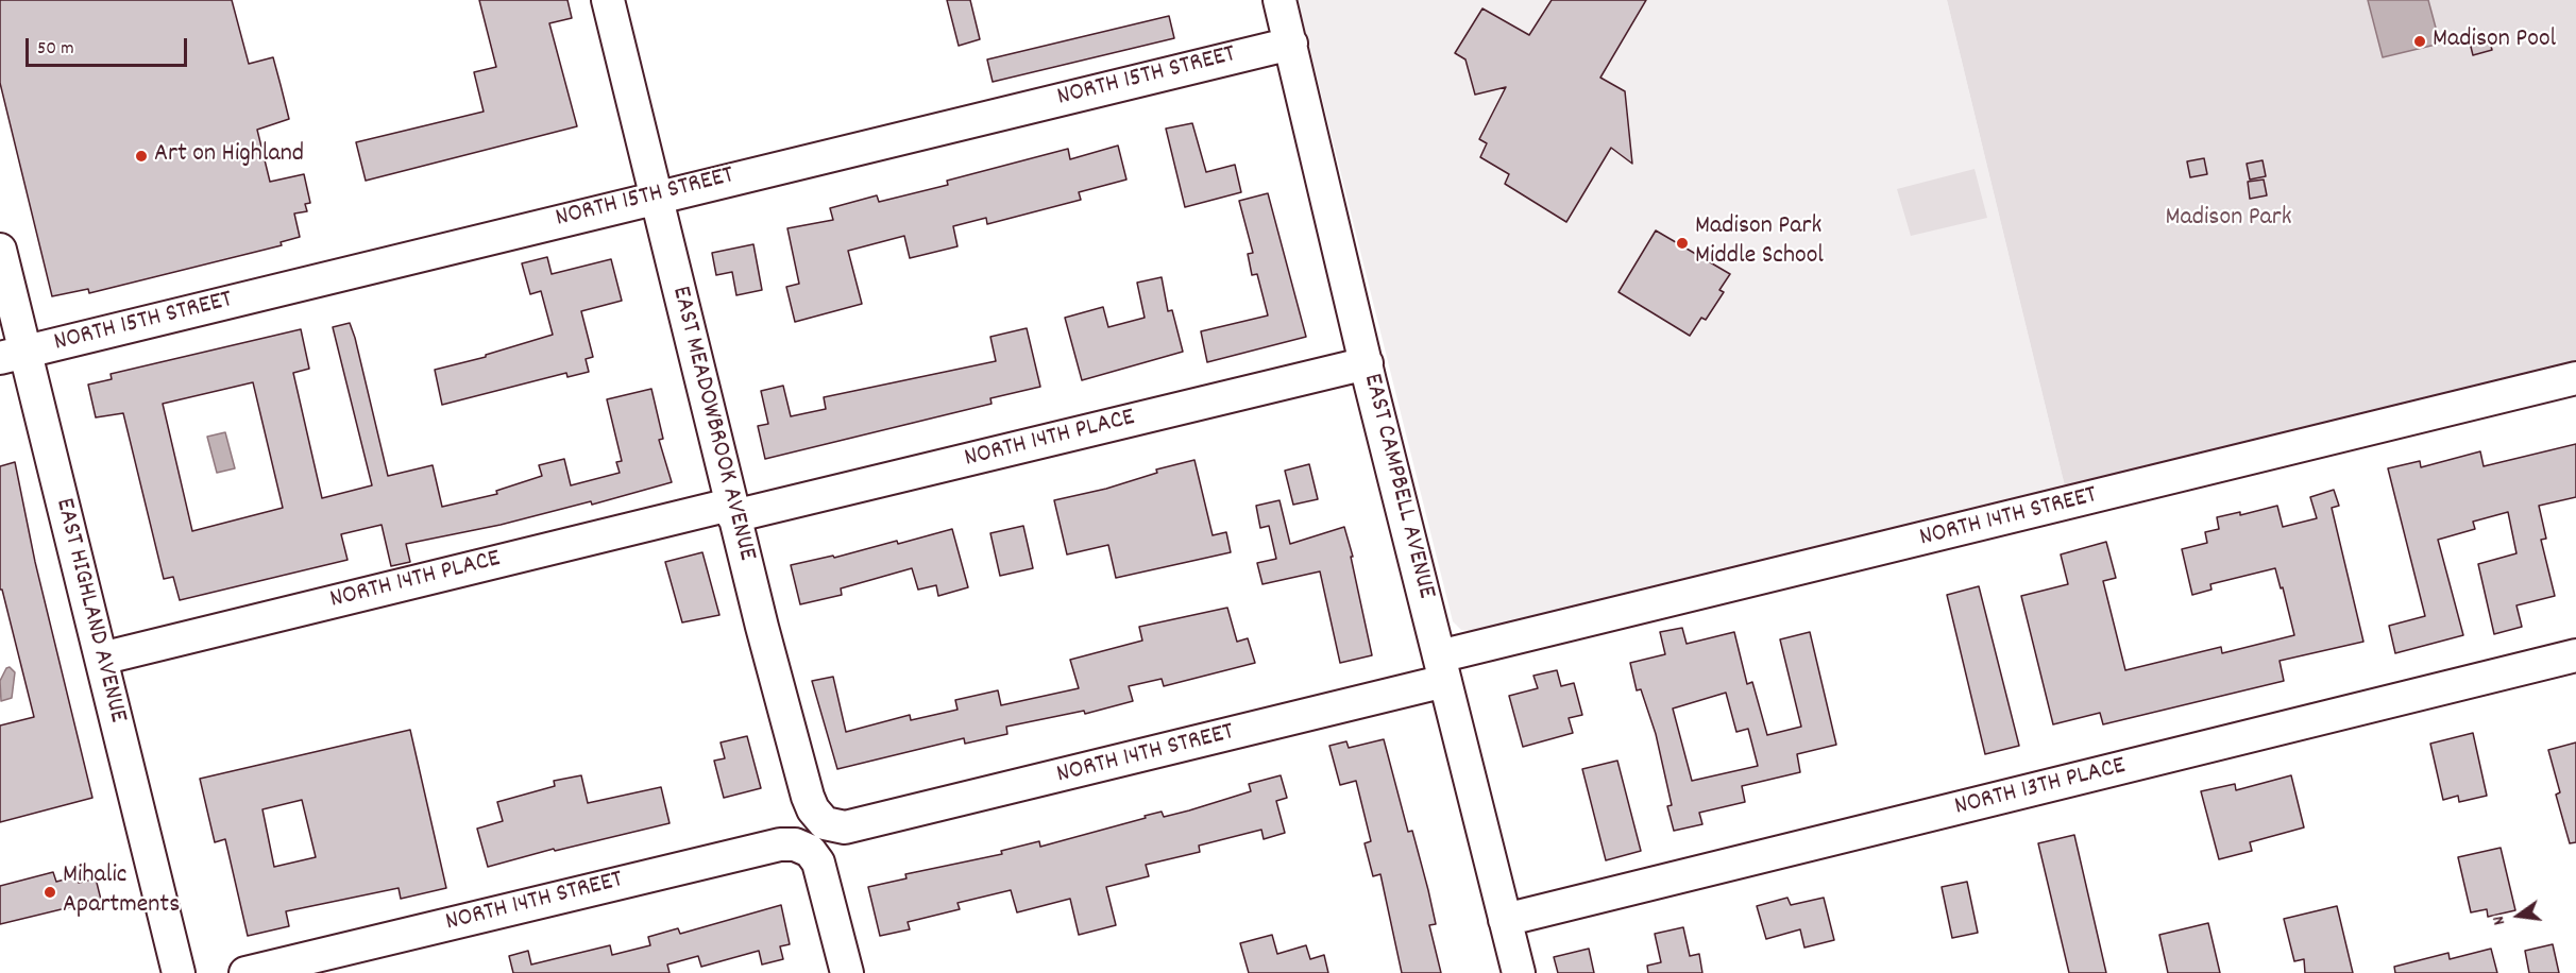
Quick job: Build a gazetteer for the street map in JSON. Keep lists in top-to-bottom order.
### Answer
{
  "streets": {
    "street": [
      "NORTH 15TH STREET",
      "EAST MEADOWBROOK AVENUE",
      "NORTH 14TH PLACE",
      "EAST CAMPBELL AVENUE",
      "NORTH 14TH STREET",
      "EAST HIGHLAND AVENUE",
      "NORTH 13TH PLACE"
    ]
  },
  "crossings": [
    ["NORTH 15TH STREET", "EAST MEADOWBROOK AVENUE"],
    ["NORTH 15TH STREET", "EAST CAMPBELL AVENUE"],
    ["NORTH 15TH STREET", "EAST HIGHLAND AVENUE"],
    ["EAST MEADOWBROOK AVENUE", "NORTH 14TH PLACE"],
    ["EAST MEADOWBROOK AVENUE", "NORTH 14TH STREET"],
    ["NORTH 14TH PLACE", "EAST CAMPBELL AVENUE"],
    ["NORTH 14TH PLACE", "EAST HIGHLAND AVENUE"],
    ["EAST CAMPBELL AVENUE", "NORTH 14TH STREET"],
    ["EAST CAMPBELL AVENUE", "NORTH 13TH PLACE"]
  ],
  "parks": ["Madison Park"],
  "places": [
    "Madison Pool",
    "Art on Highland",
    "Madison Park Middle School",
    "Mihalic Apartments"
  ],
  "scale_bar": "50 m",
  "north": "left"
}
